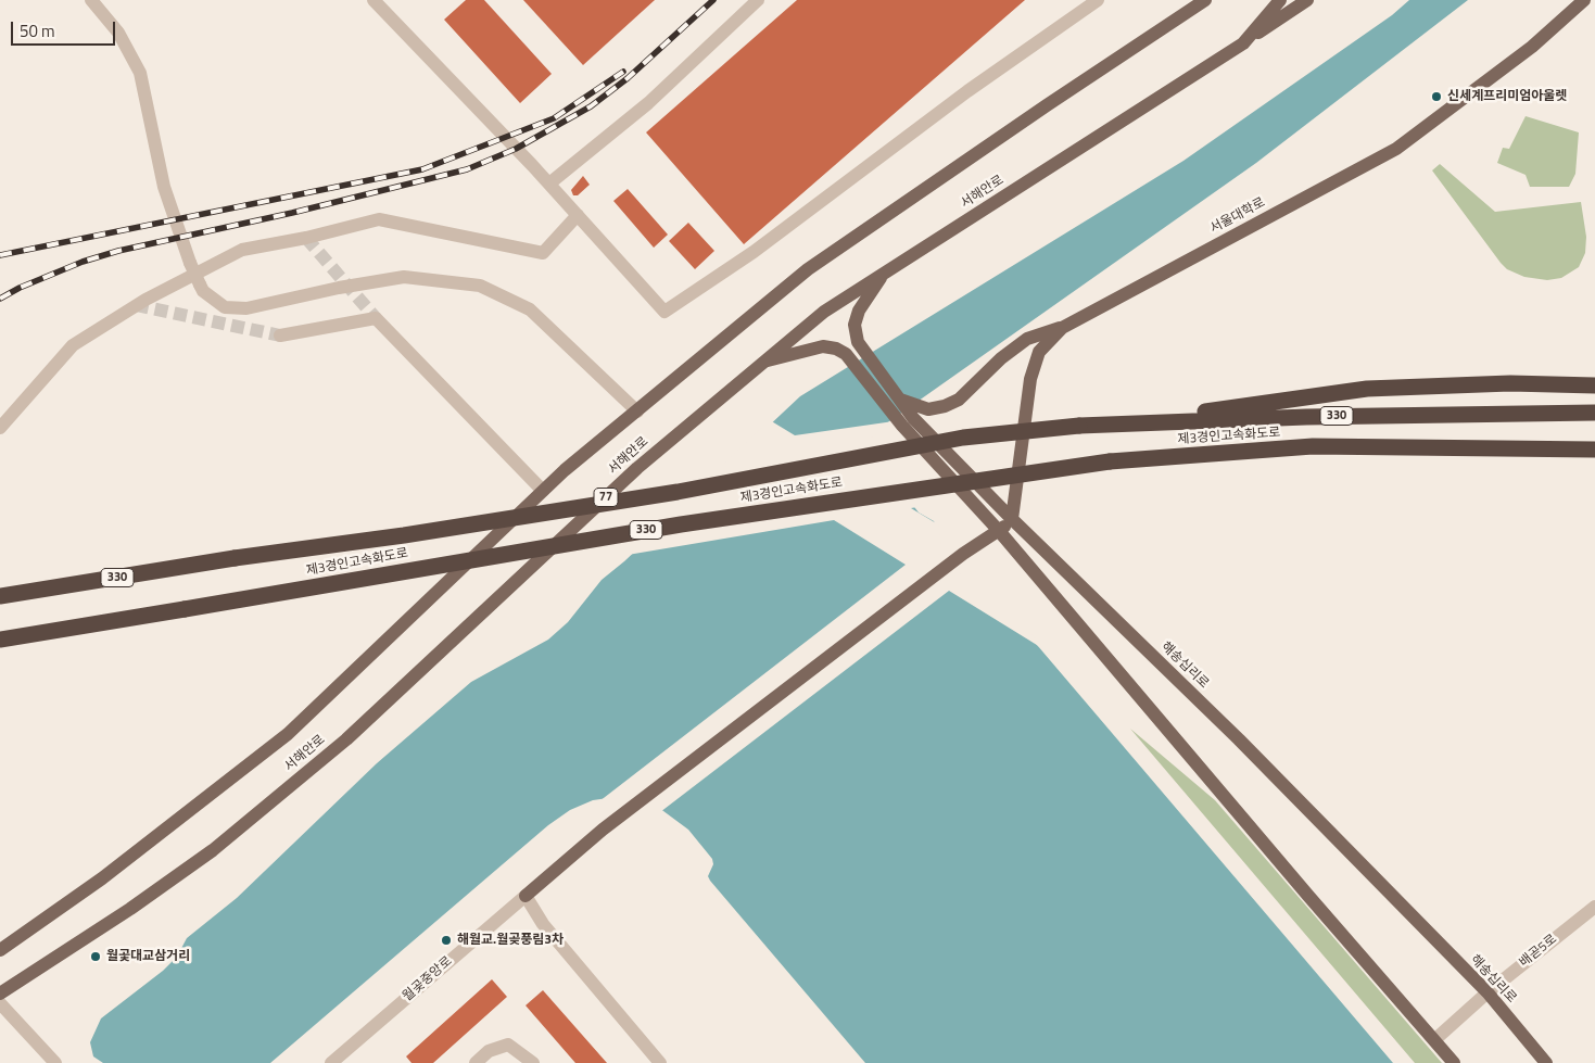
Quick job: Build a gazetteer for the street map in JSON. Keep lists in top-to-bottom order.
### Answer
{
  "streets": {
    "highway": ["330", "제3경인고속화도로"],
    "main road": [
      "서해안로",
      "서울대학로",
      "77",
      "해송십리로"
    ],
    "street": ["배곧5로", "월곶중앙로"]
  },
  "crossings": [
    ["서해안로", "해송십리로"],
    ["서울대학로", "해송십리로"],
    ["해송십리로", "배곧5로"]
  ],
  "places": ["신세계프리미엄아울렛", "해월교.월곶풍림3차", "월곷대교삼거리"],
  "scale_bar": "50 m"
}
